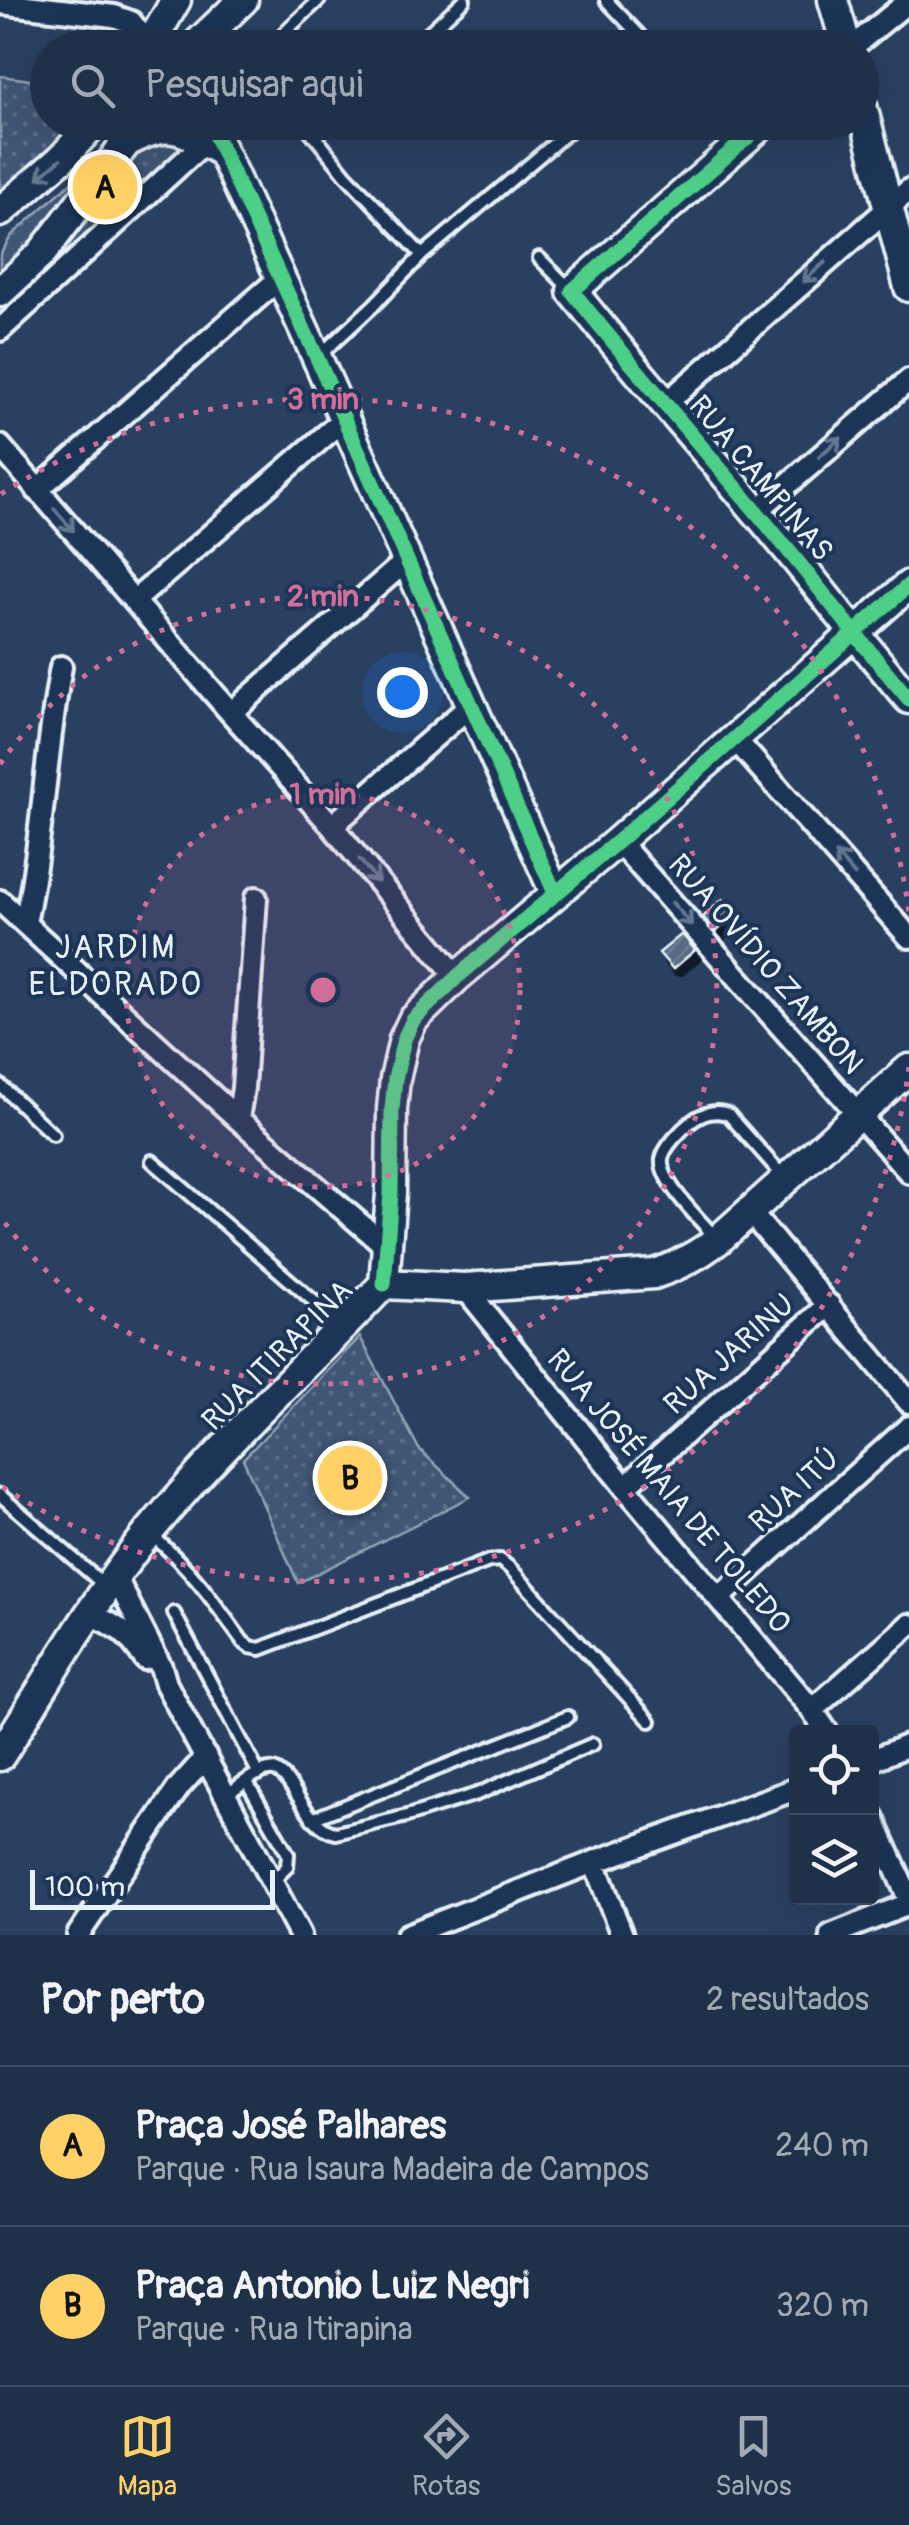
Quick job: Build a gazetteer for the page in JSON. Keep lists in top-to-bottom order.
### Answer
{
  "streets": {
    "street": [
      "RUA CAMPINAS",
      "RUA OVÍDIO ZAMBON",
      "RUA JARINU",
      "RUA ITIRAPINA",
      "RUA ITÚ",
      "RUA JOSÉ MAIA DE TOLEDO"
    ]
  },
  "crossings": [
    ["RUA OVÍDIO ZAMBON", "RUA ITIRAPINA"],
    ["RUA JARINU", "RUA JOSÉ MAIA DE TOLEDO"],
    ["RUA ITIRAPINA", "RUA JOSÉ MAIA DE TOLEDO"],
    ["RUA ITÚ", "RUA JOSÉ MAIA DE TOLEDO"]
  ],
  "districts": ["JARDIM ELDORADO"],
  "scale_bar": "100 m",
  "page": {
    "search": "Pesquisar aqui",
    "pins": ["A", "B"],
    "scale": "100 m",
    "heading": ["Por perto", "2 resultados"],
    "list": [
      {
        "mark": "A",
        "name": "Praça José Palhares",
        "note": "Parque · Rua Isaura Madeira de Campos",
        "value": "240 m"
      },
      {
        "mark": "B",
        "name": "Praça Antonio Luiz Negri",
        "note": "Parque · Rua Itirapina",
        "value": "320 m"
      }
    ],
    "nav": ["Mapa", "Rotas", "Salvos"]
  },
  "rings": ["3 min", "2 min", "1 min"]
}
